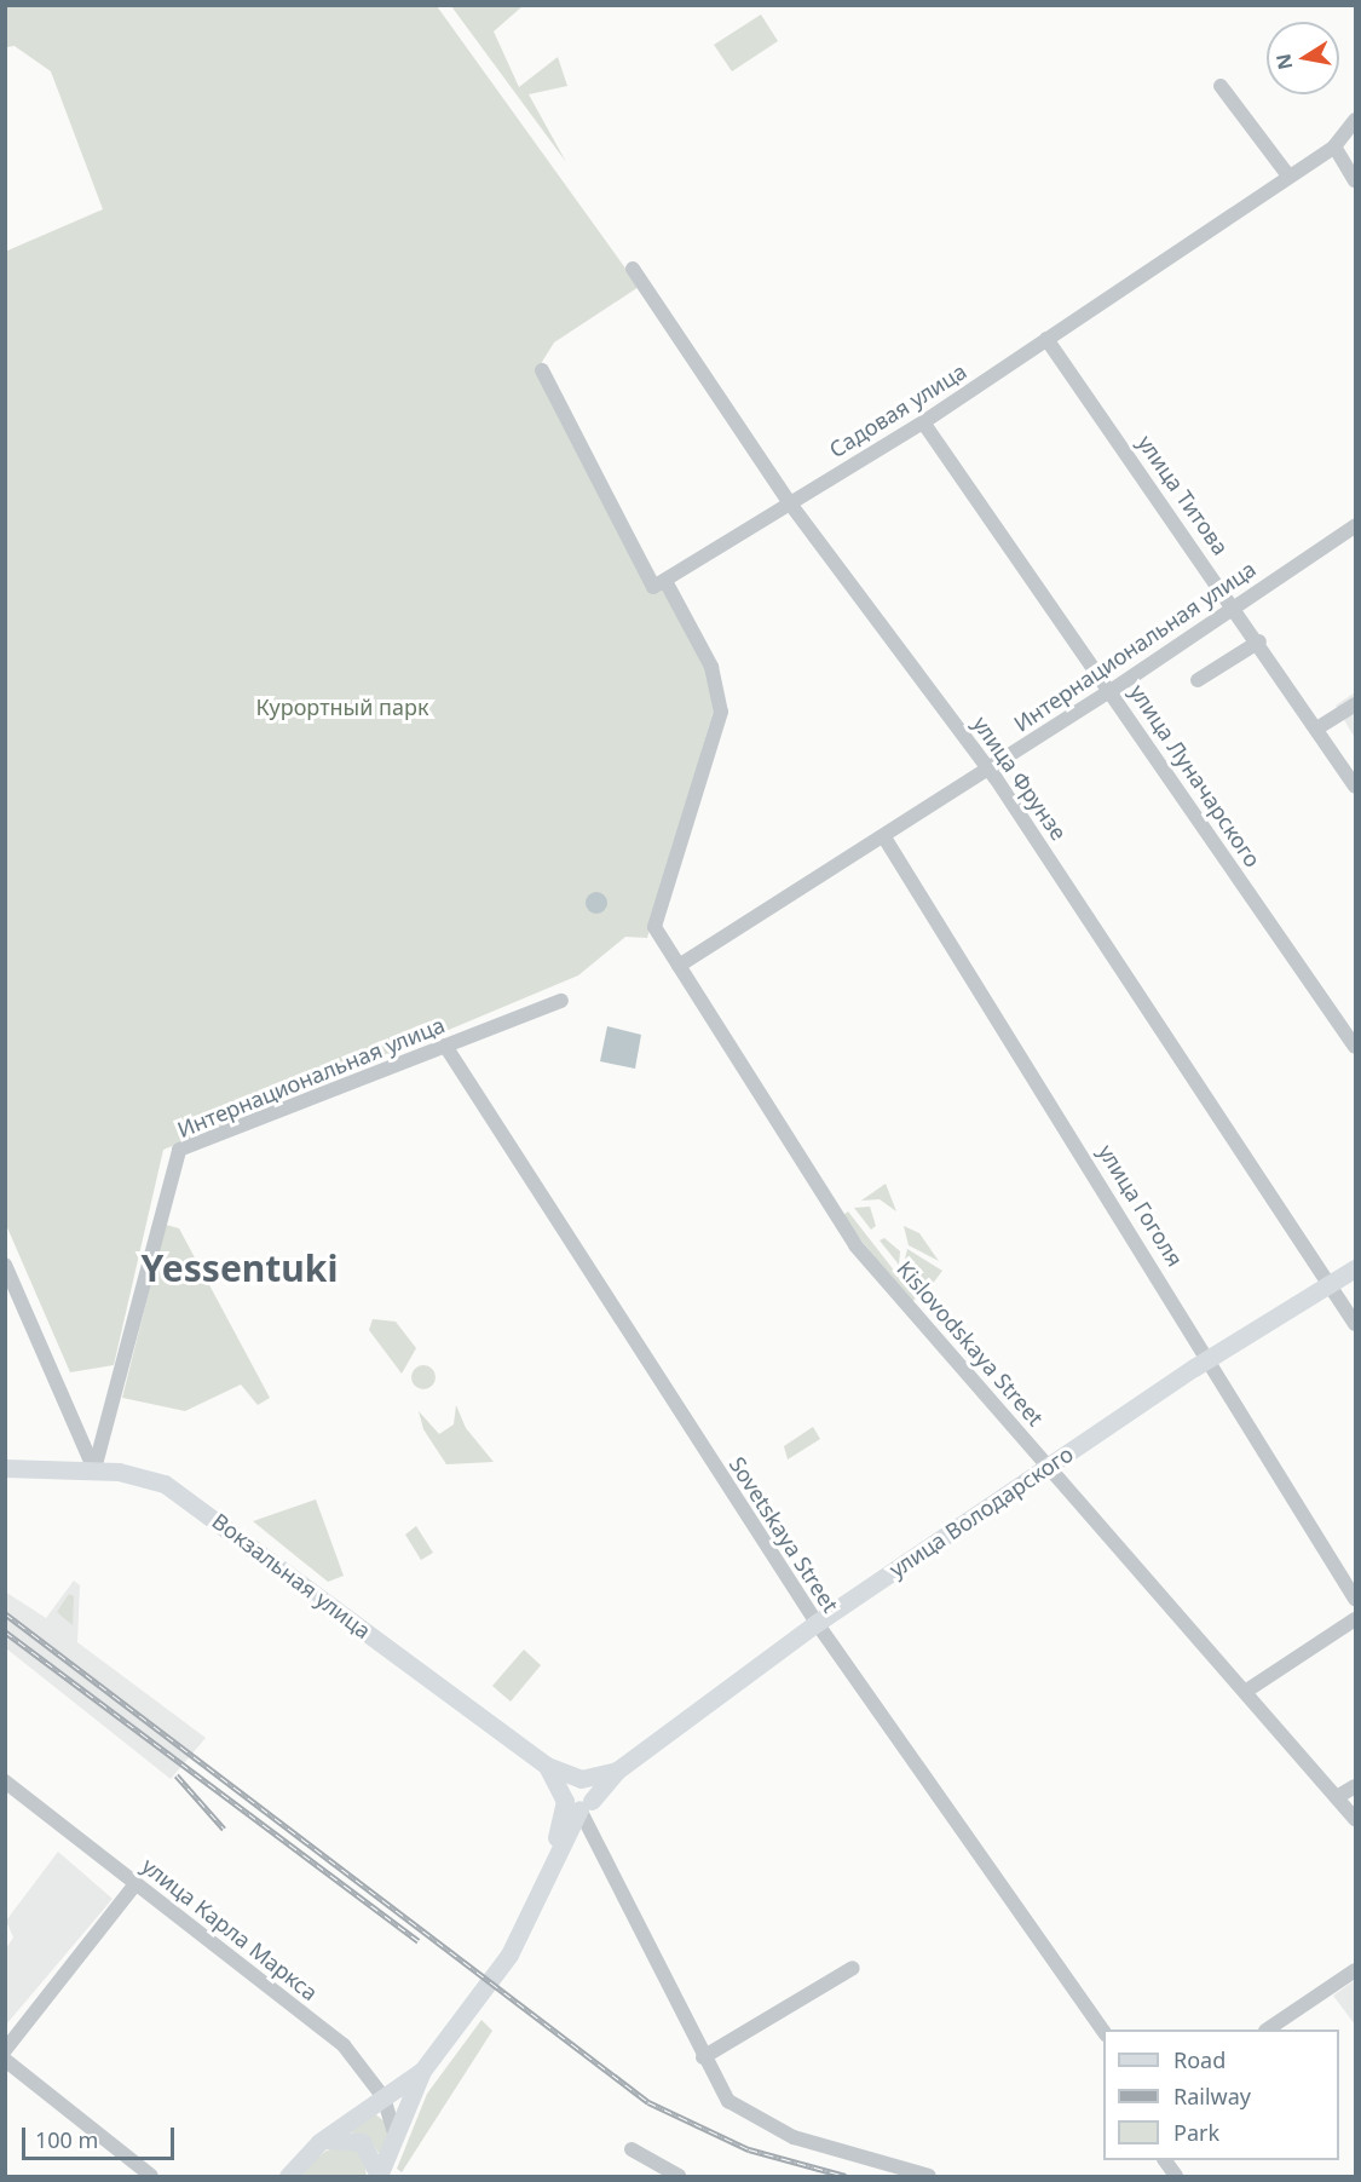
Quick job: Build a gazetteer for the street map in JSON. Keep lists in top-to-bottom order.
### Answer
{
  "streets": {
    "main road": ["улица Володарского", "Вокзальная улица"],
    "street": [
      "Садовая улица",
      "улица Титова",
      "Интернациональная улица",
      "улица Луначарского",
      "улица Фрунзе",
      "улица Гоголя",
      "Kislovodskaya Street",
      "Sovetskaya Street",
      "улица Карла Маркса"
    ]
  },
  "crossings": [
    ["Садовая улица", "улица Титова"],
    ["Садовая улица", "улица Луначарского"],
    ["Садовая улица", "улица Фрунзе"],
    ["Садовая улица", "Kislovodskaya Street"],
    ["улица Титова", "Интернациональная улица"],
    ["Интернациональная улица", "улица Луначарского"],
    ["Интернациональная улица", "улица Фрунзе"],
    ["Интернациональная улица", "улица Гоголя"],
    ["Интернациональная улица", "Kislovodskaya Street"],
    ["Интернациональная улица", "Sovetskaya Street"],
    ["Интернациональная улица", "Вокзальная улица"],
    ["улица Фрунзе", "улица Володарского"],
    ["улица Гоголя", "улица Володарского"],
    ["Kislovodskaya Street", "улица Володарского"],
    ["улица Володарского", "Sovetskaya Street"]
  ],
  "districts": ["Yessentuki"],
  "parks": ["Курортный парк"],
  "legend": ["Road", "Railway", "Park"],
  "scale_bar": "100 m",
  "north": "left"
}
